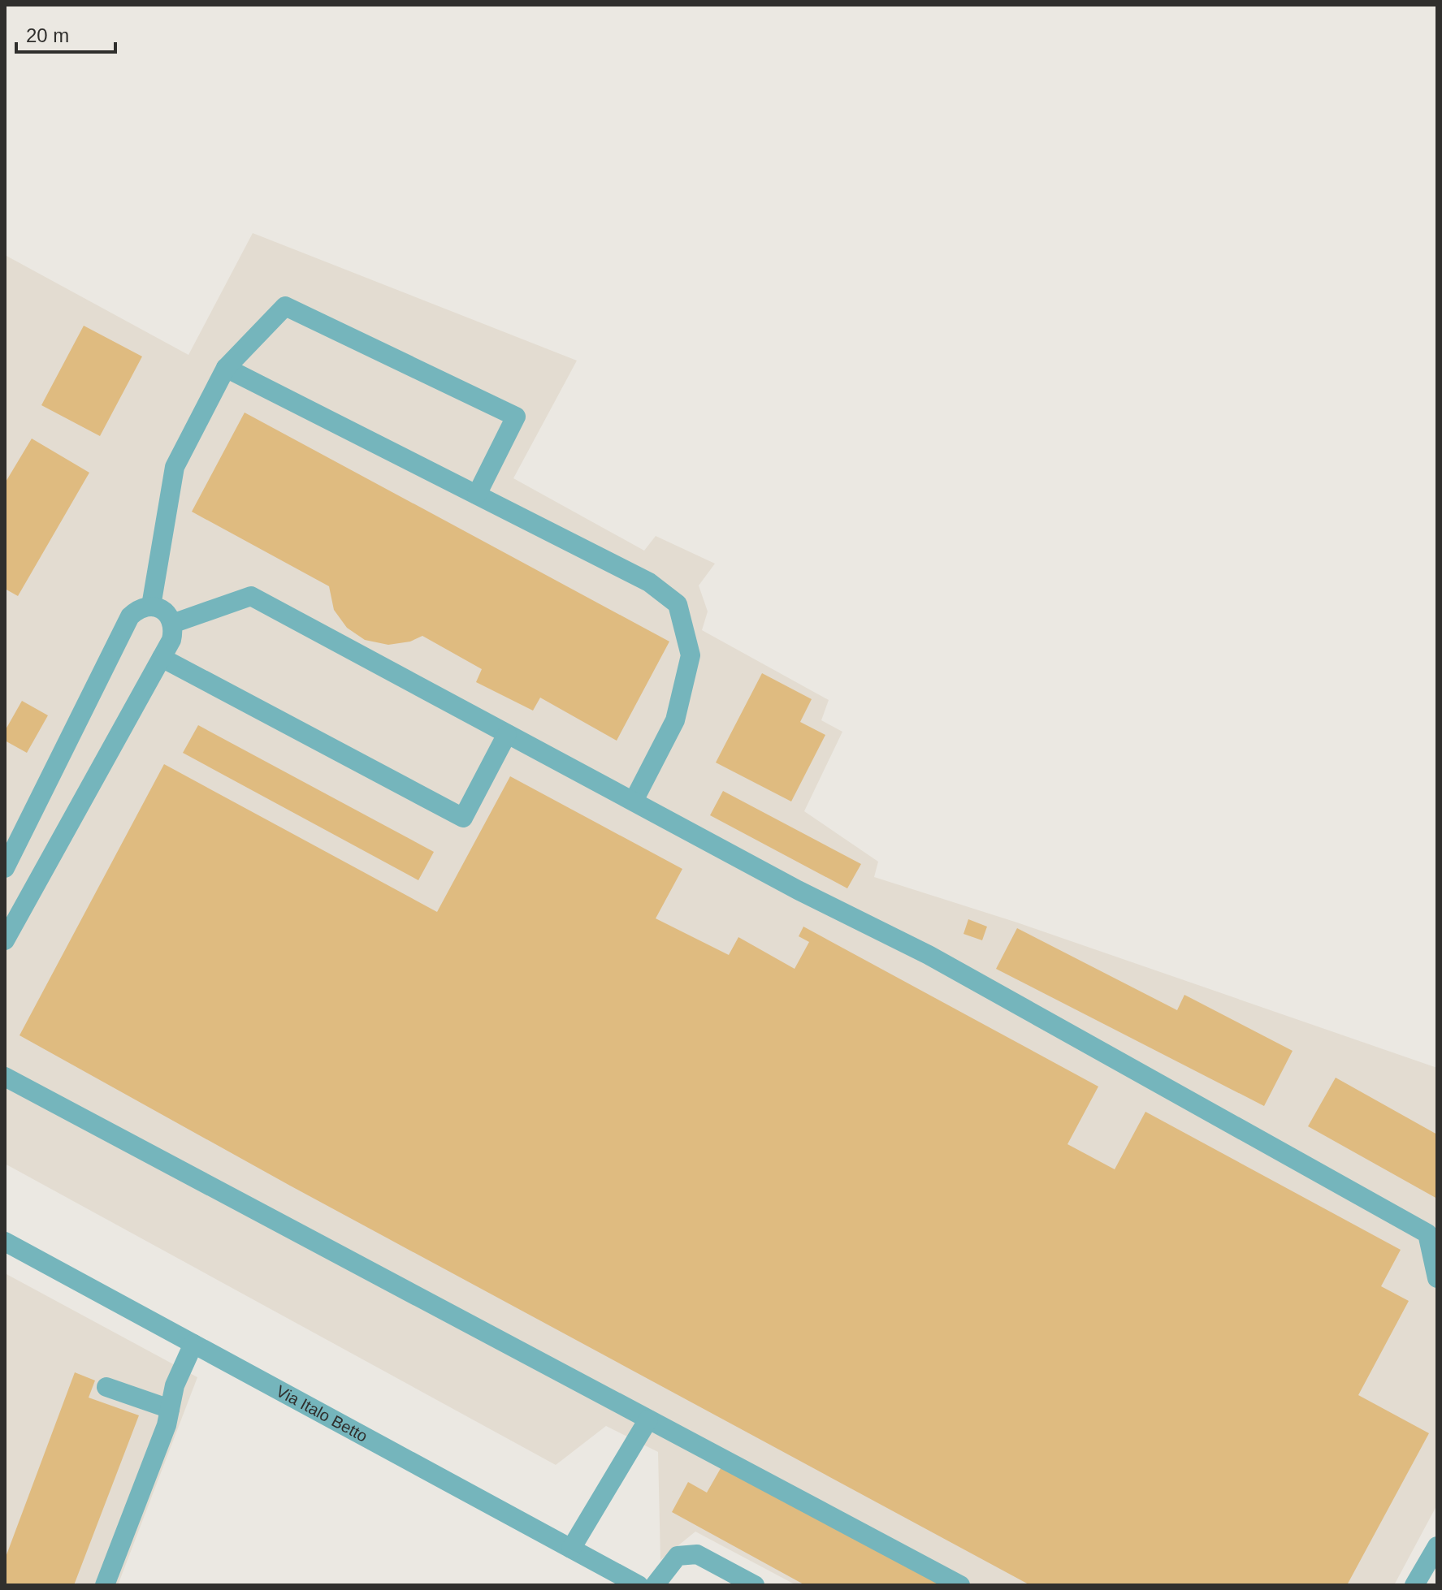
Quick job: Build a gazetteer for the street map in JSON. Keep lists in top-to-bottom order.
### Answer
{
  "streets": {
    "street": ["Via Italo Betto"]
  },
  "scale_bar": "20 m"
}
